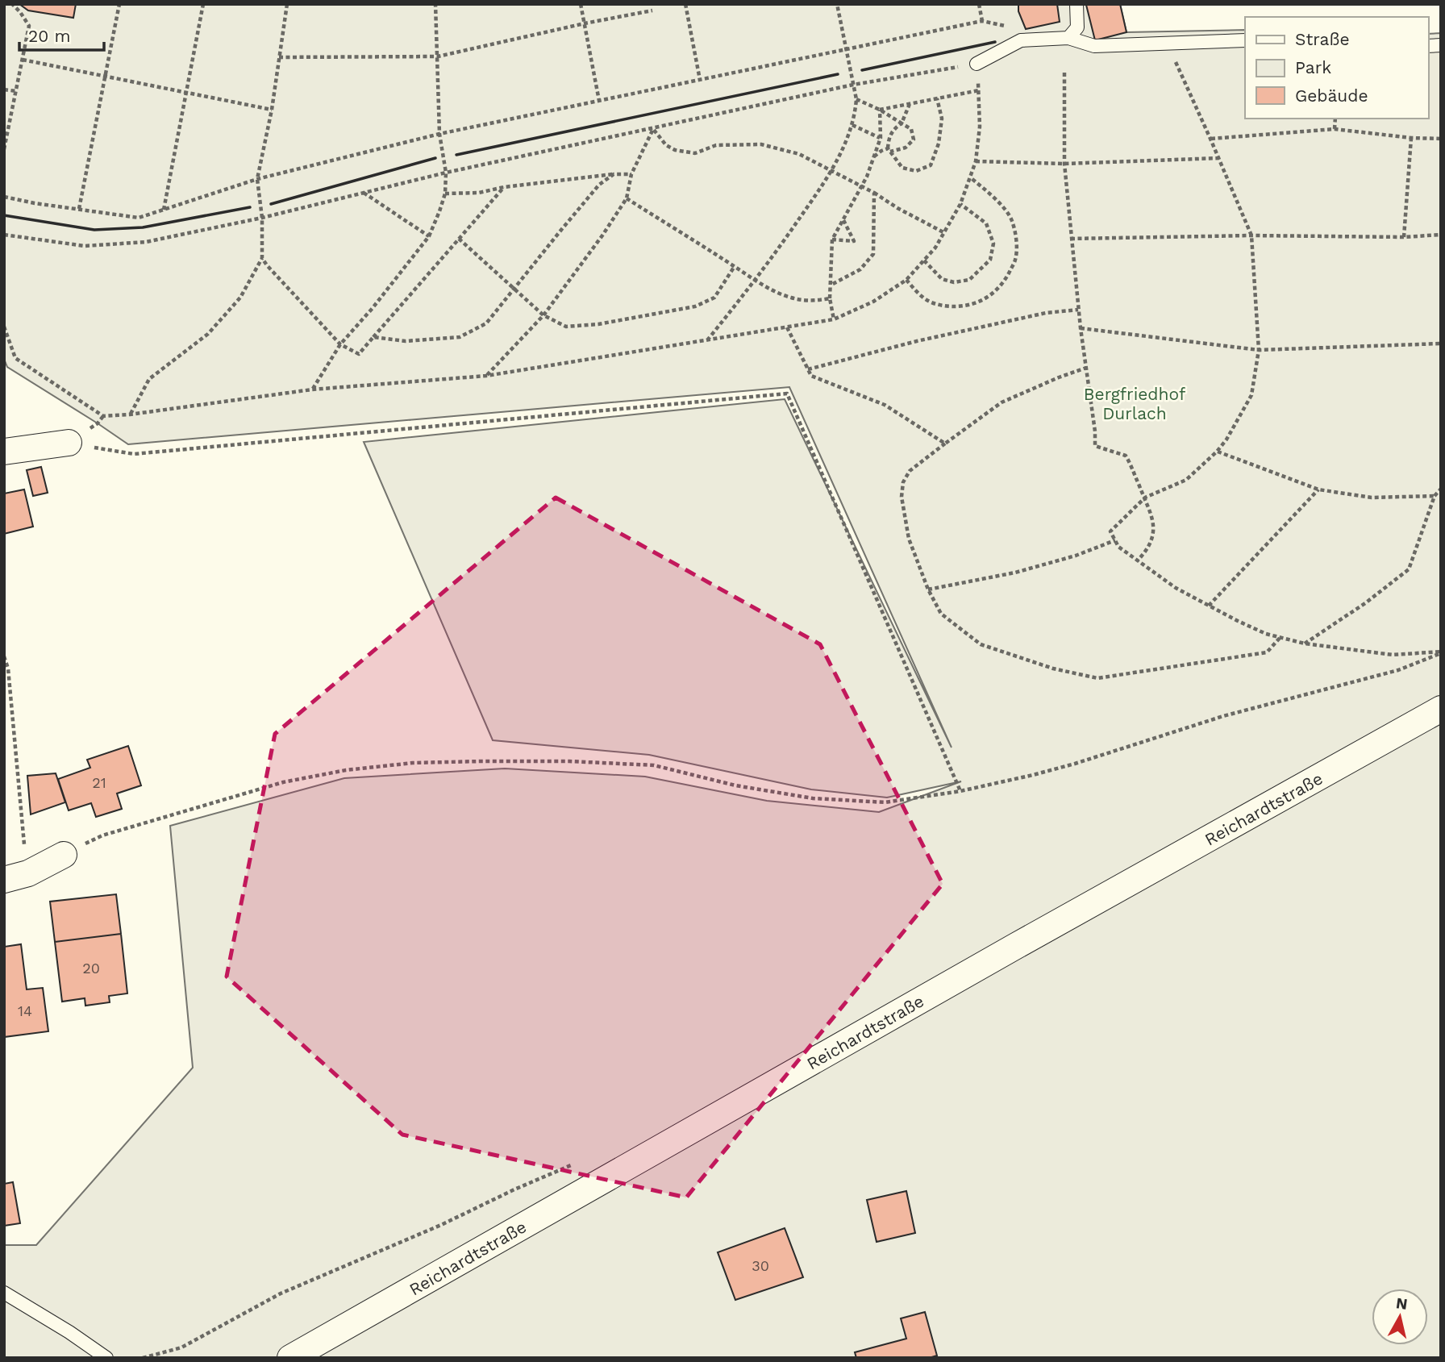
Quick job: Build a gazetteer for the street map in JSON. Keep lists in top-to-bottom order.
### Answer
{
  "streets": {
    "street": ["Reichardtstraße"]
  },
  "parks": ["Bergfriedhof Durlach"],
  "house_numbers": [
    "21",
    "20",
    "14",
    "30"
  ],
  "legend": ["Straße", "Park", "Gebäude"],
  "scale_bar": "20 m",
  "north": "top"
}
